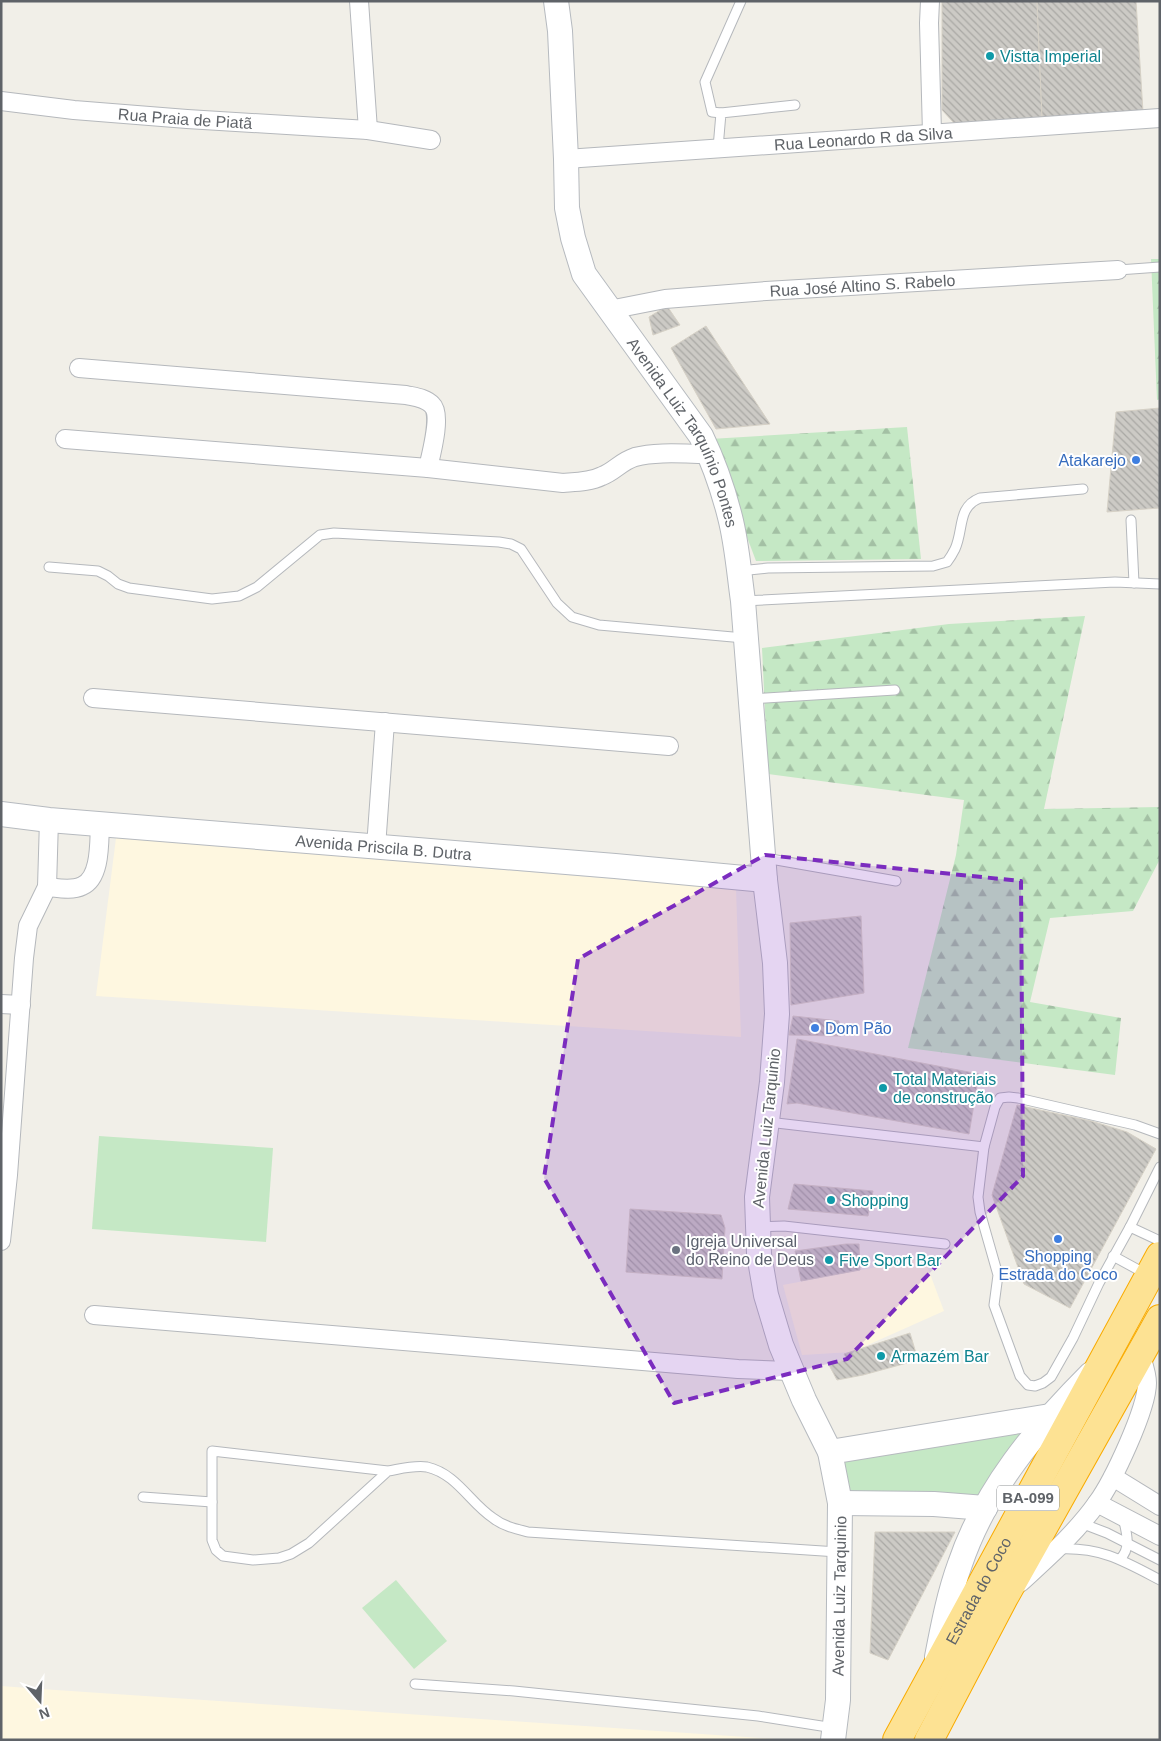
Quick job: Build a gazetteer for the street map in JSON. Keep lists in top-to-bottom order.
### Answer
{
  "streets": {
    "highway": ["BA-099", "Estrada do Coco"],
    "street": [
      "Rua Praia de Piatã",
      "Rua Leonardo R da Silva",
      "Rua José Altino S. Rabelo",
      "Avenida Luiz Tarquínio Pontes",
      "Avenida Priscila B. Dutra",
      "Avenida Luiz Tarquinio"
    ]
  },
  "crossings": [
    ["Rua Leonardo R da Silva", "Avenida Luiz Tarquínio Pontes"],
    ["Rua José Altino S. Rabelo", "Avenida Luiz Tarquínio Pontes"],
    ["Avenida Luiz Tarquínio Pontes", "Avenida Priscila B. Dutra"],
    ["Avenida Luiz Tarquínio Pontes", "Avenida Luiz Tarquinio"],
    ["Avenida Priscila B. Dutra", "Avenida Luiz Tarquinio"]
  ],
  "places": [
    "Vistta Imperial",
    "Atakarejo",
    "Dom Pão",
    "Total Materiais de construção",
    "Shopping",
    "Shopping Estrada do Coco",
    "Igreja Universal do Reino de Deus",
    "Five Sport Bar",
    "Armazém Bar"
  ],
  "north": "bottom"
}
